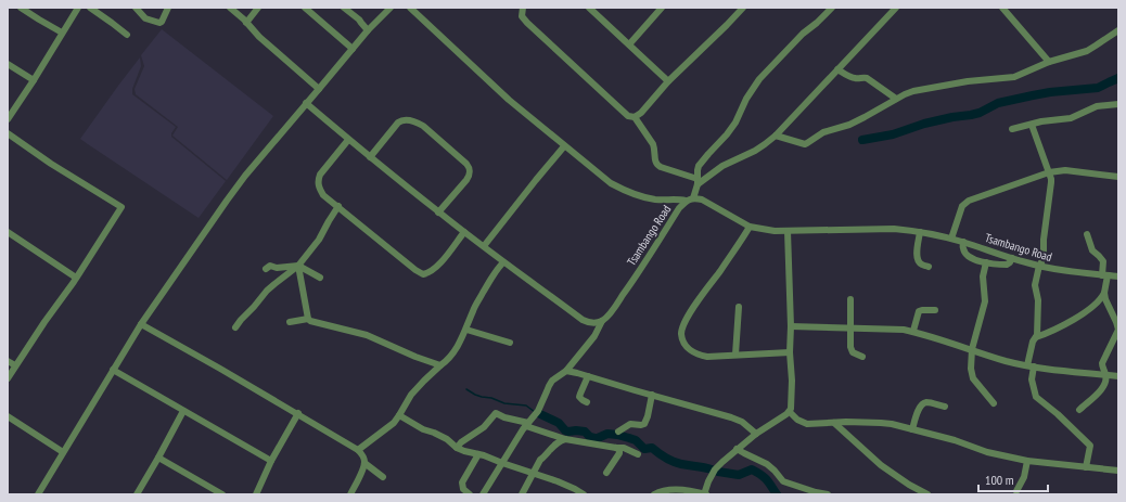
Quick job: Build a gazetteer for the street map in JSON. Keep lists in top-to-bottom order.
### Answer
{
  "streets": {
    "street": ["Tsambango Road"]
  },
  "scale_bar": "100 m"
}
